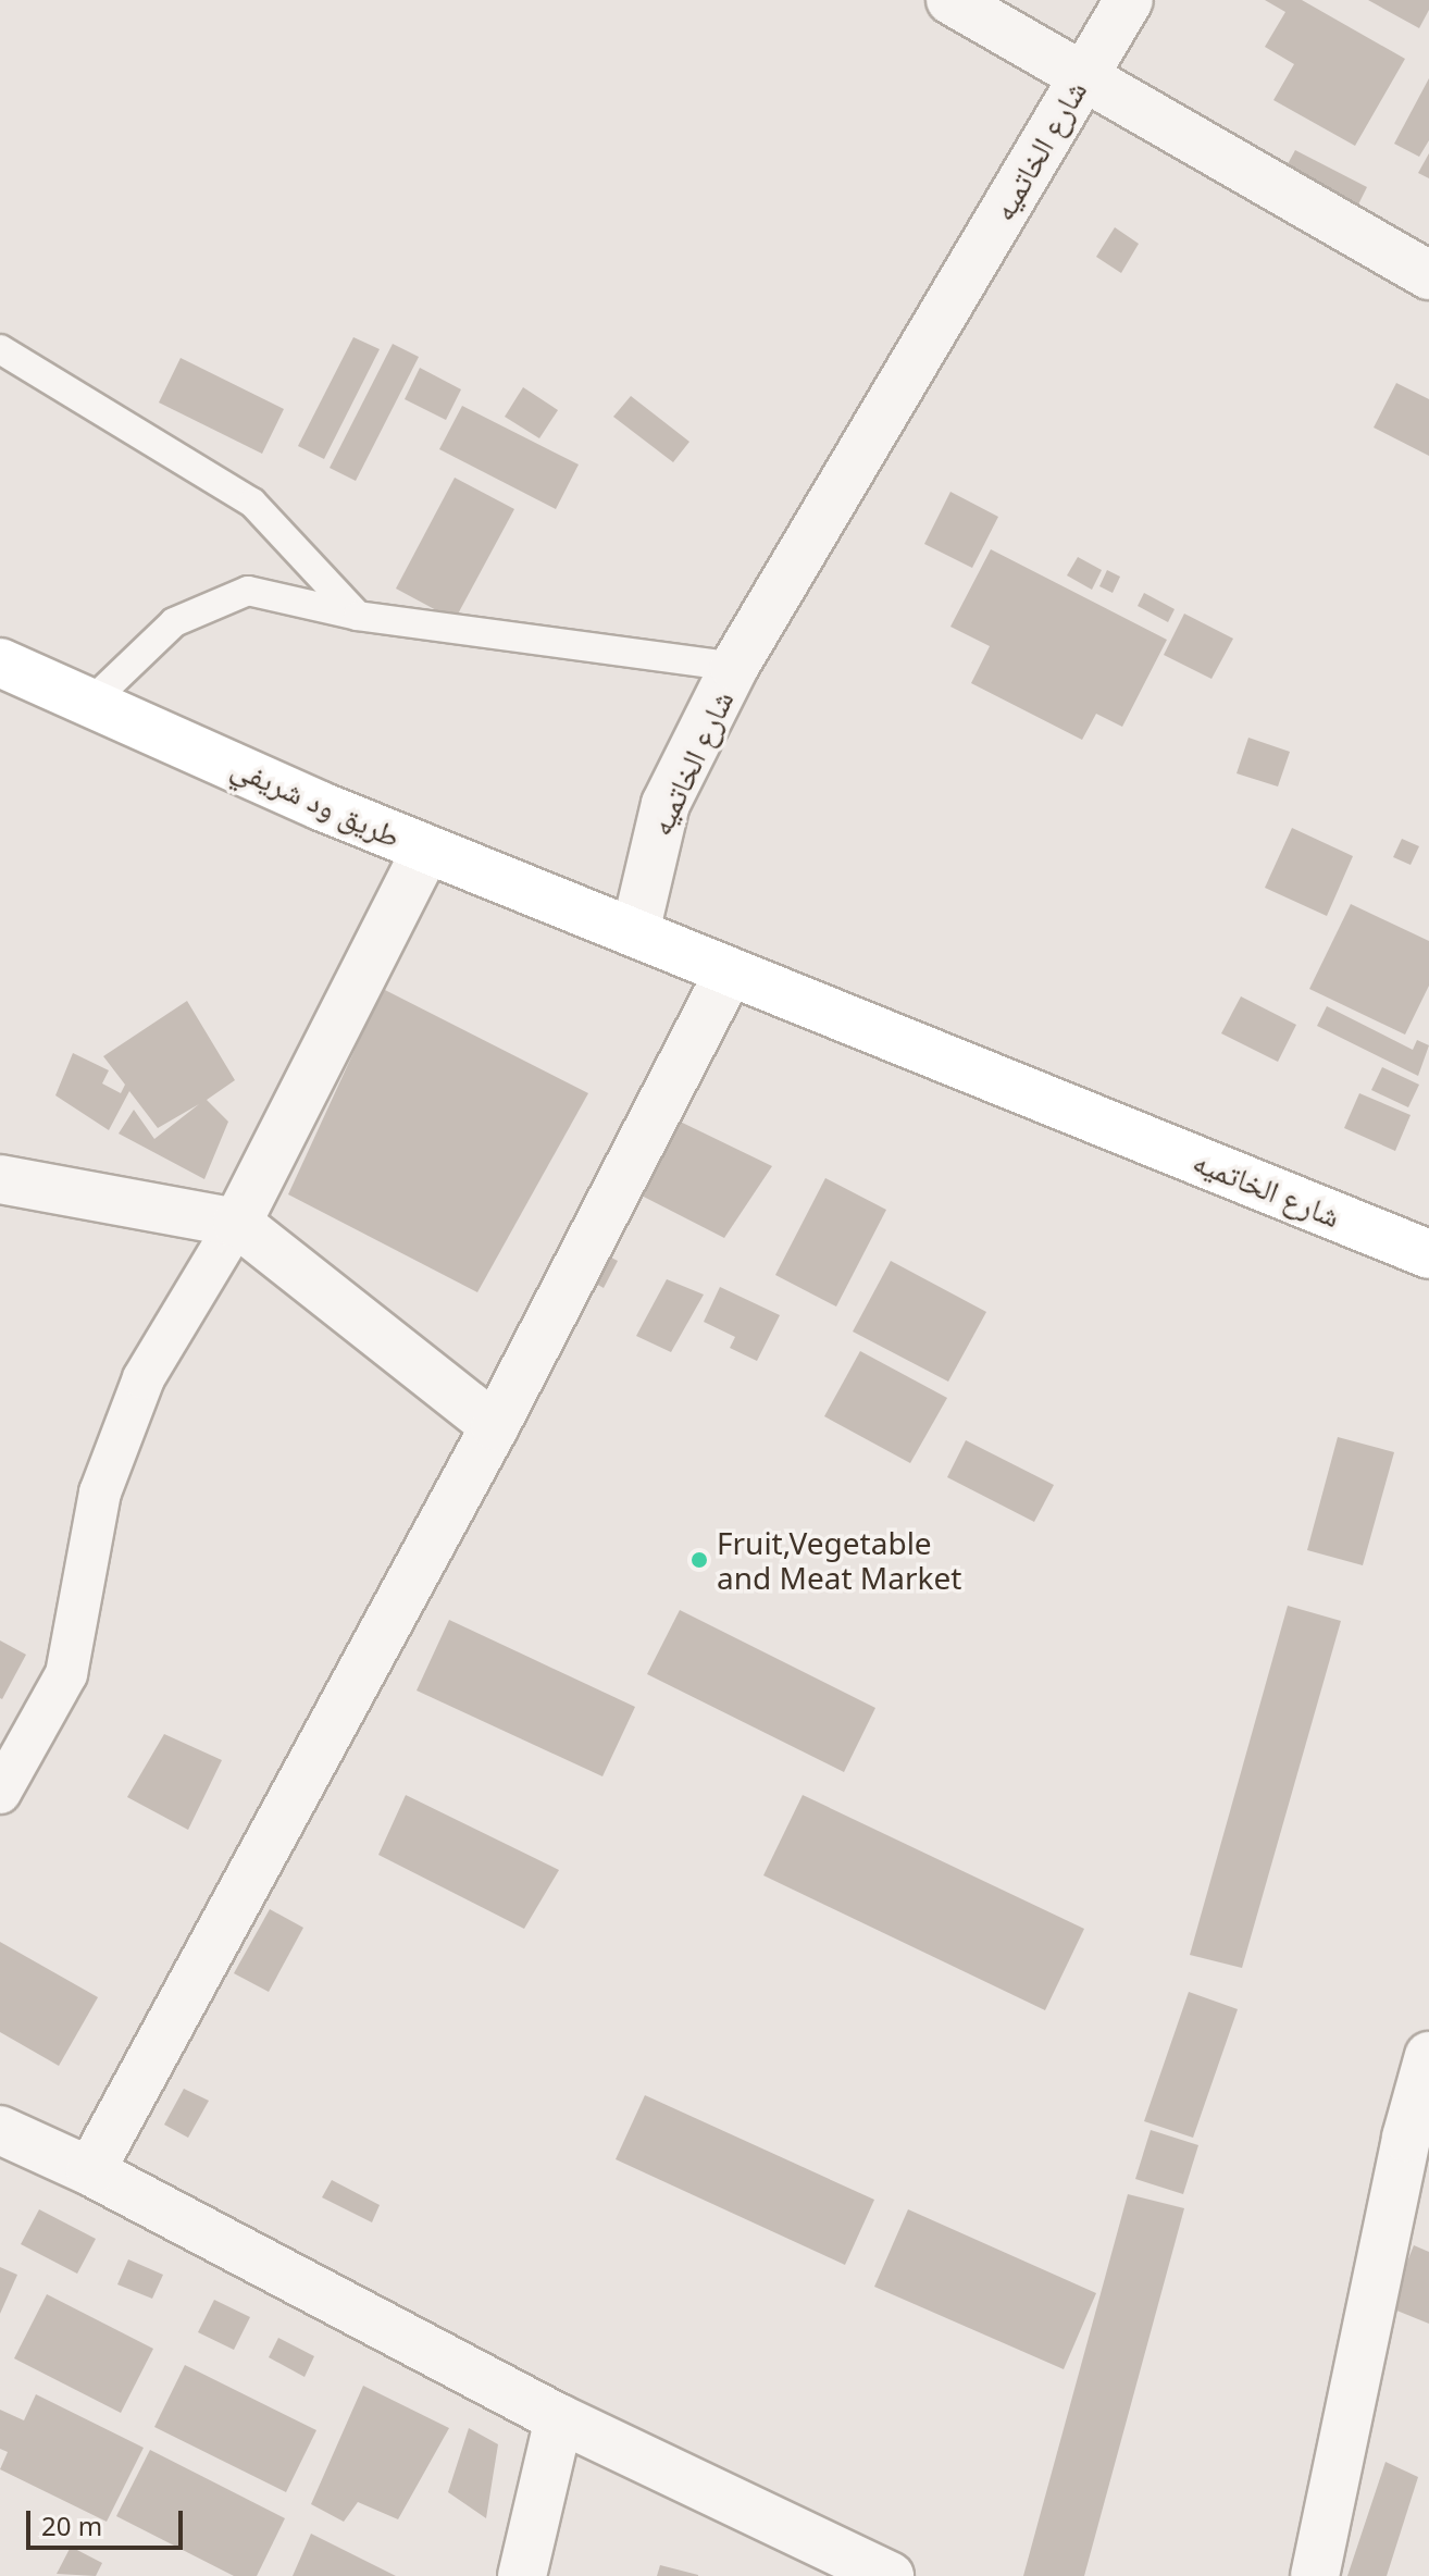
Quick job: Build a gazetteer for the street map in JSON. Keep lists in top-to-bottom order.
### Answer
{
  "streets": {
    "main road": ["شارع الخاتميه", "طريق ود شريفي"]
  },
  "crossings": [
    ["شارع الخاتميه", "طريق ود شريفي"]
  ],
  "places": ["Fruit,Vegetable and Meat Market"],
  "scale_bar": "20 m"
}
